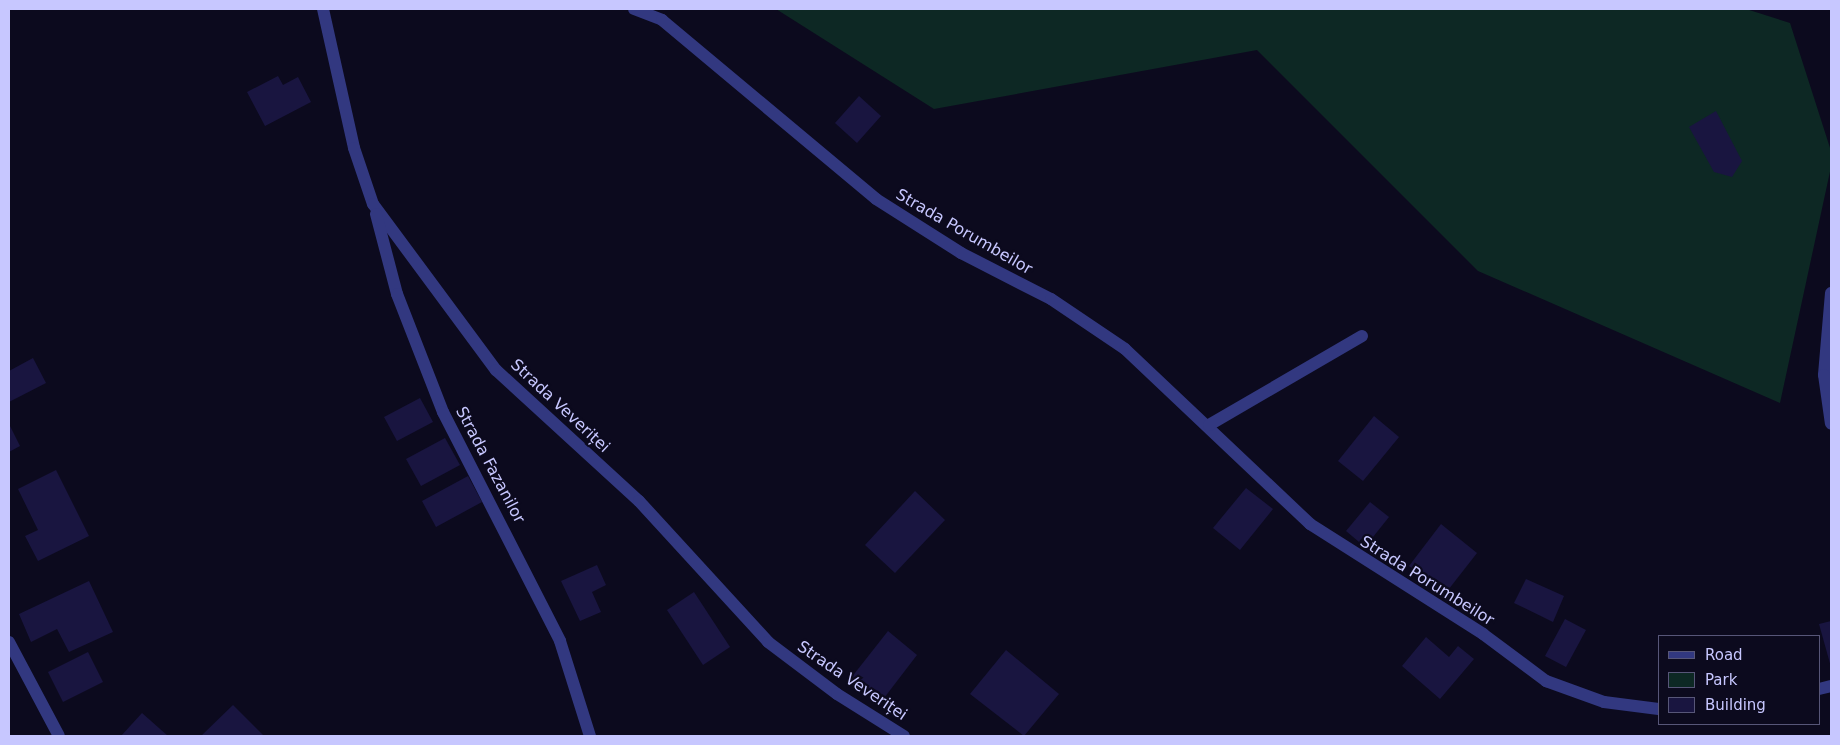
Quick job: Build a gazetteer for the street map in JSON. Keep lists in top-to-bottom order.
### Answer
{
  "streets": {
    "street": ["Strada Porumbeilor", "Strada Veveriței", "Strada Fazanilor"]
  },
  "crossings": [
    ["Strada Veveriței", "Strada Fazanilor"]
  ],
  "legend": ["Road", "Park", "Building"]
}
